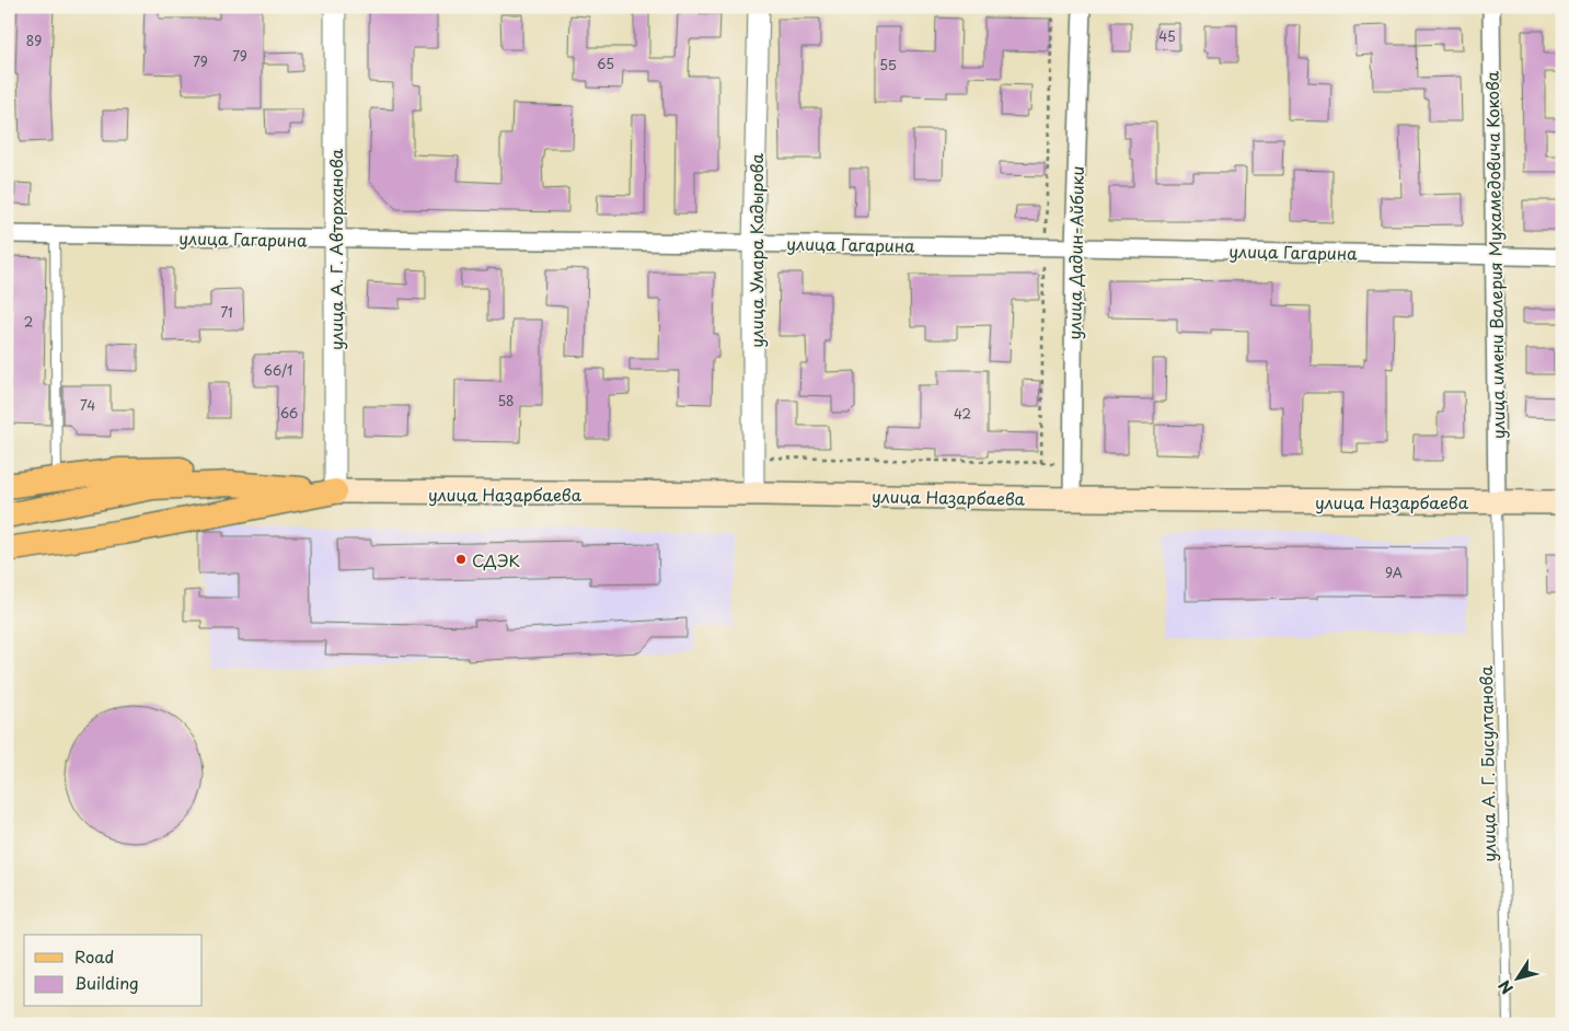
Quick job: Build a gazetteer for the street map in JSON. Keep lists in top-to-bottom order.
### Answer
{
  "streets": {
    "main road": ["улица Назарбаева"],
    "street": [
      "улица Гагарина",
      "улица А. Г. Авторханова",
      "улица Умара Кадырова",
      "улица Дадин-Айбики",
      "улица имени Валерия Мухамедовича Кокова"
    ],
    "lane": ["улица А. Г. Бисултанова"]
  },
  "crossings": [
    ["улица Гагарина", "улица А. Г. Авторханова"],
    ["улица Гагарина", "улица Умара Кадырова"],
    ["улица Гагарина", "улица Дадин-Айбики"],
    ["улица Гагарина", "улица имени Валерия Мухамедовича Кокова"],
    ["улица А. Г. Авторханова", "улица Назарбаева"],
    ["улица Умара Кадырова", "улица Назарбаева"],
    ["улица Дадин-Айбики", "улица Назарбаева"],
    ["улица имени Валерия Мухамедовича Кокова", "улица Назарбаева"],
    ["улица имени Валерия Мухамедовича Кокова", "улица А. Г. Бисултанова"],
    ["улица Назарбаева", "улица А. Г. Бисултанова"]
  ],
  "places": ["СДЭК"],
  "house_numbers": [
    "45",
    "89",
    "79",
    "79",
    "65",
    "55",
    "71",
    "2",
    "66/1",
    "58",
    "74",
    "66",
    "42",
    "9А"
  ],
  "legend": ["Road", "Building"],
  "north": "bottom left"
}
